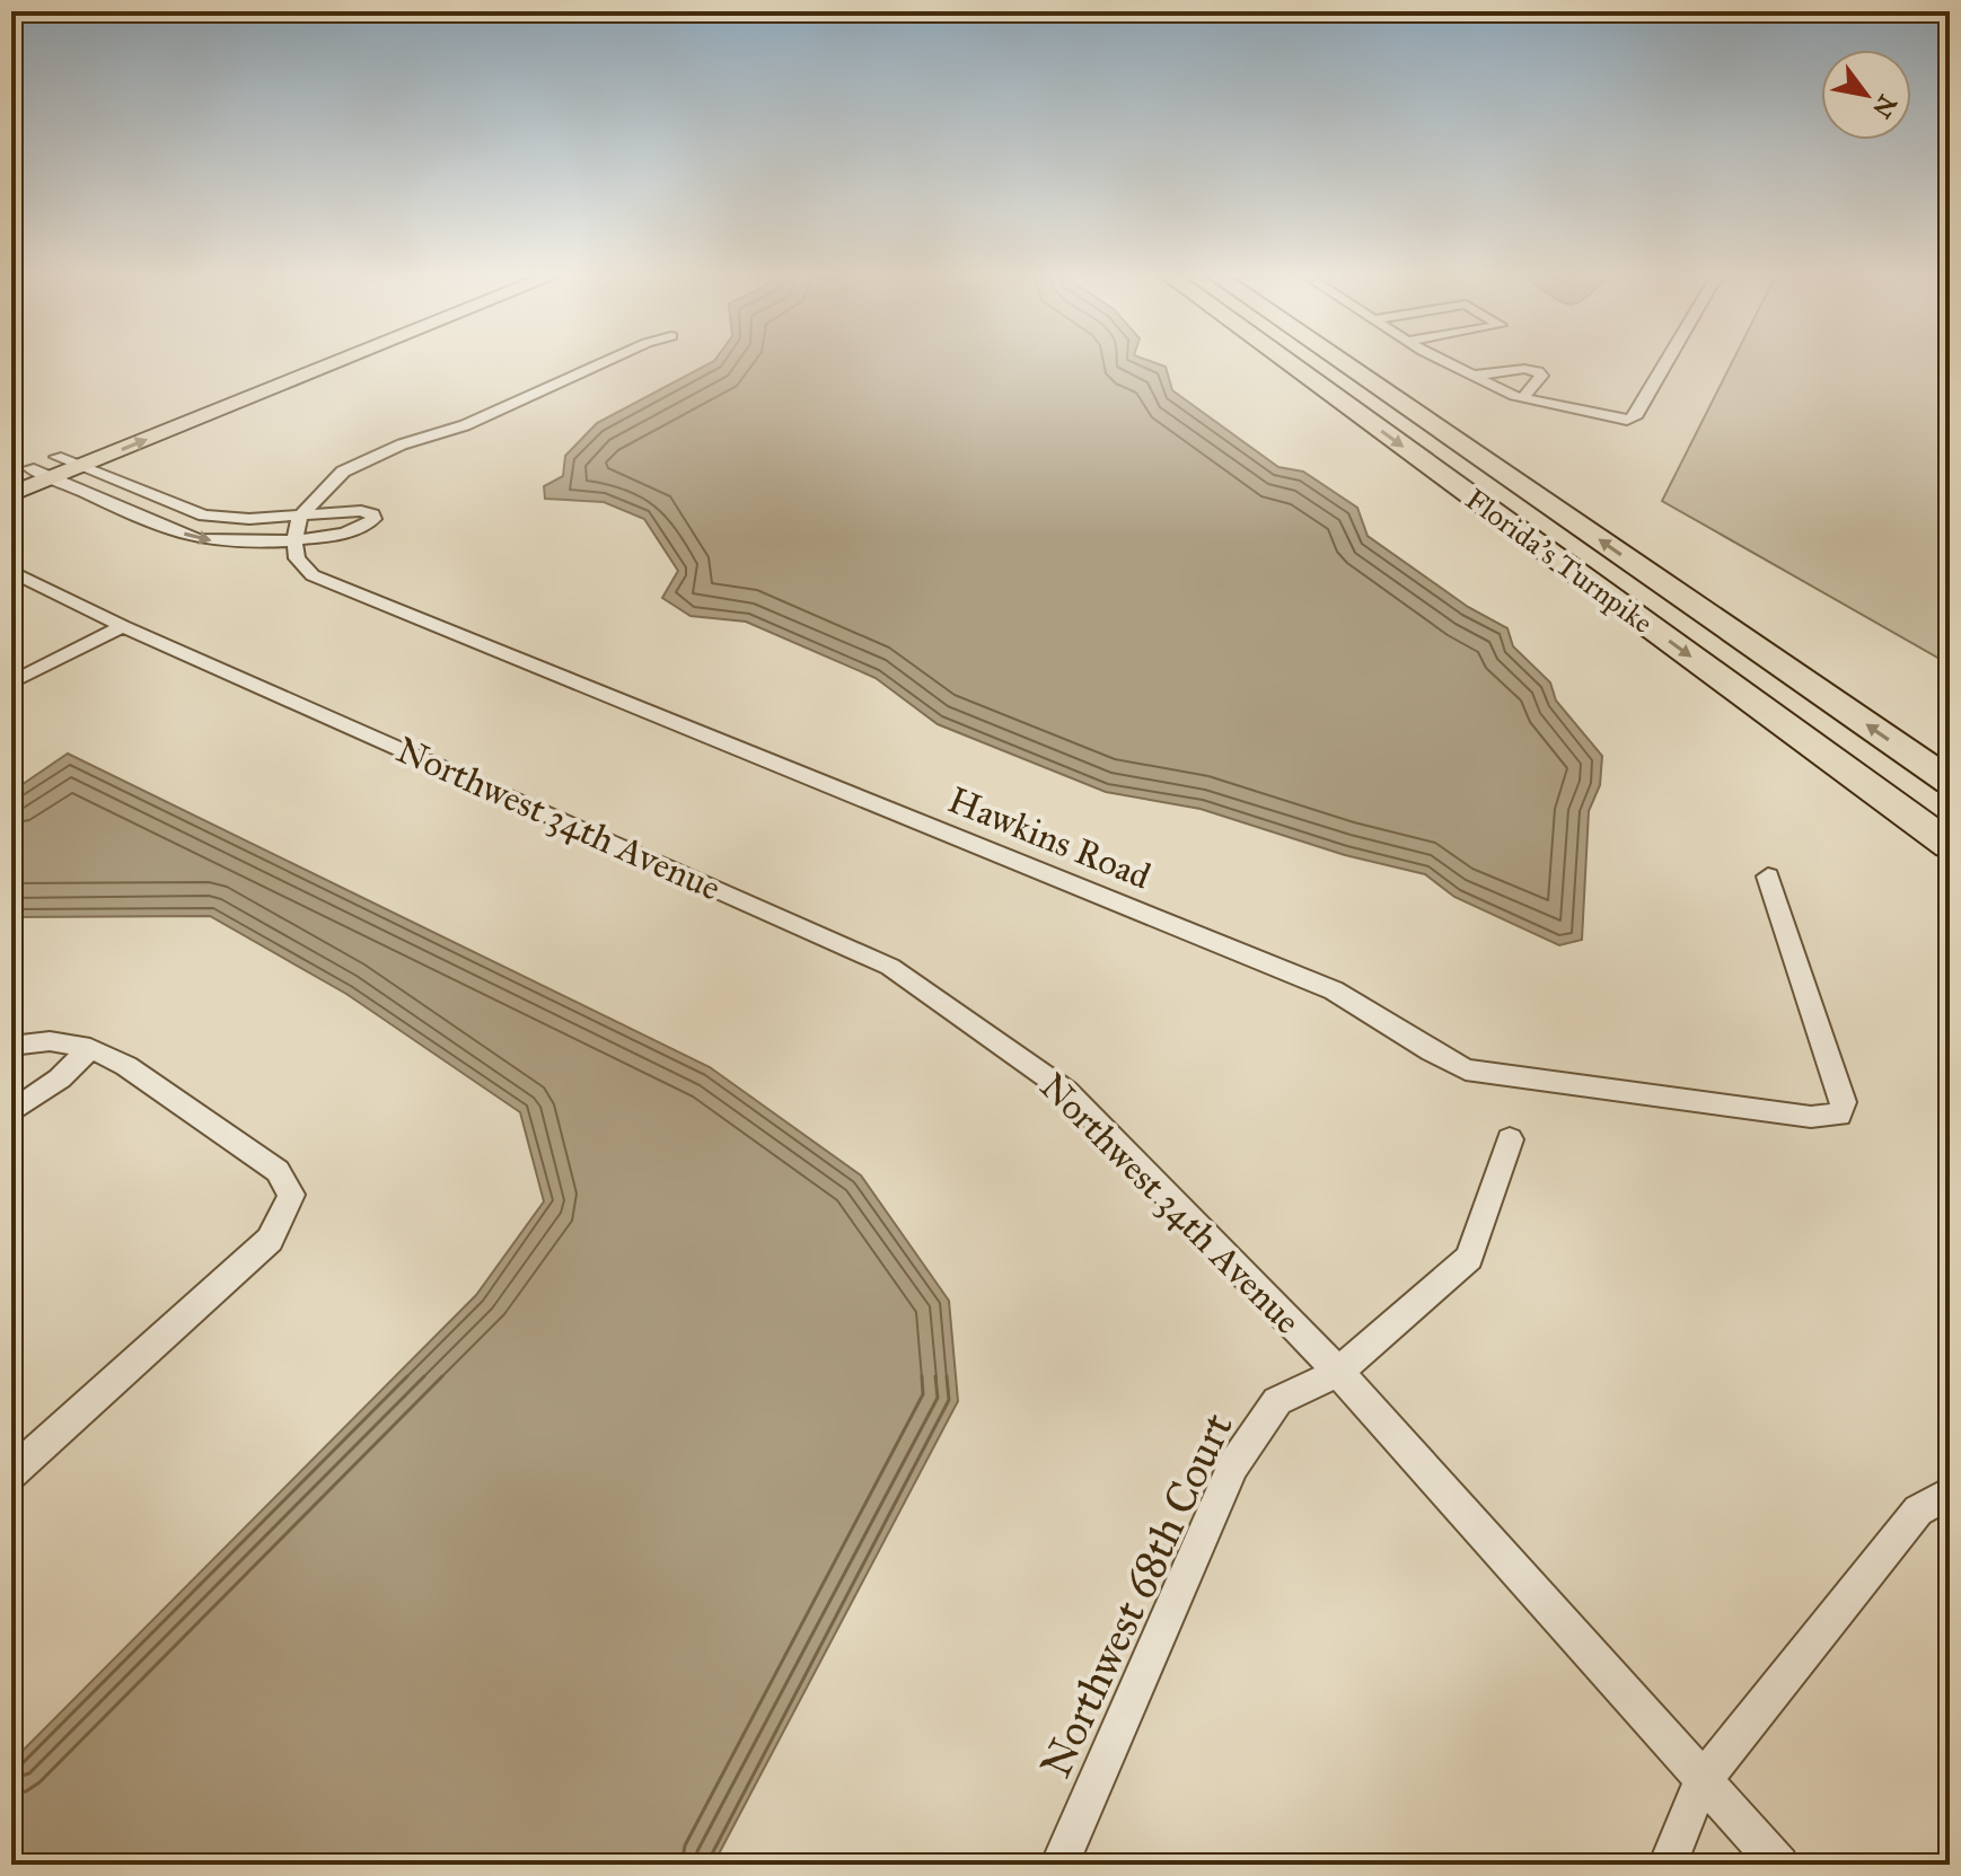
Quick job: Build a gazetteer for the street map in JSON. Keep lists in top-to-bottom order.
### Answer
{
  "streets": {
    "highway": ["Florida's Turnpike"],
    "street": ["Northwest 34th Avenue", "Hawkins Road", "Northwest 68th Court"]
  },
  "crossings": [
    ["Northwest 34th Avenue", "Northwest 68th Court"]
  ],
  "north": "bottom right"
}
